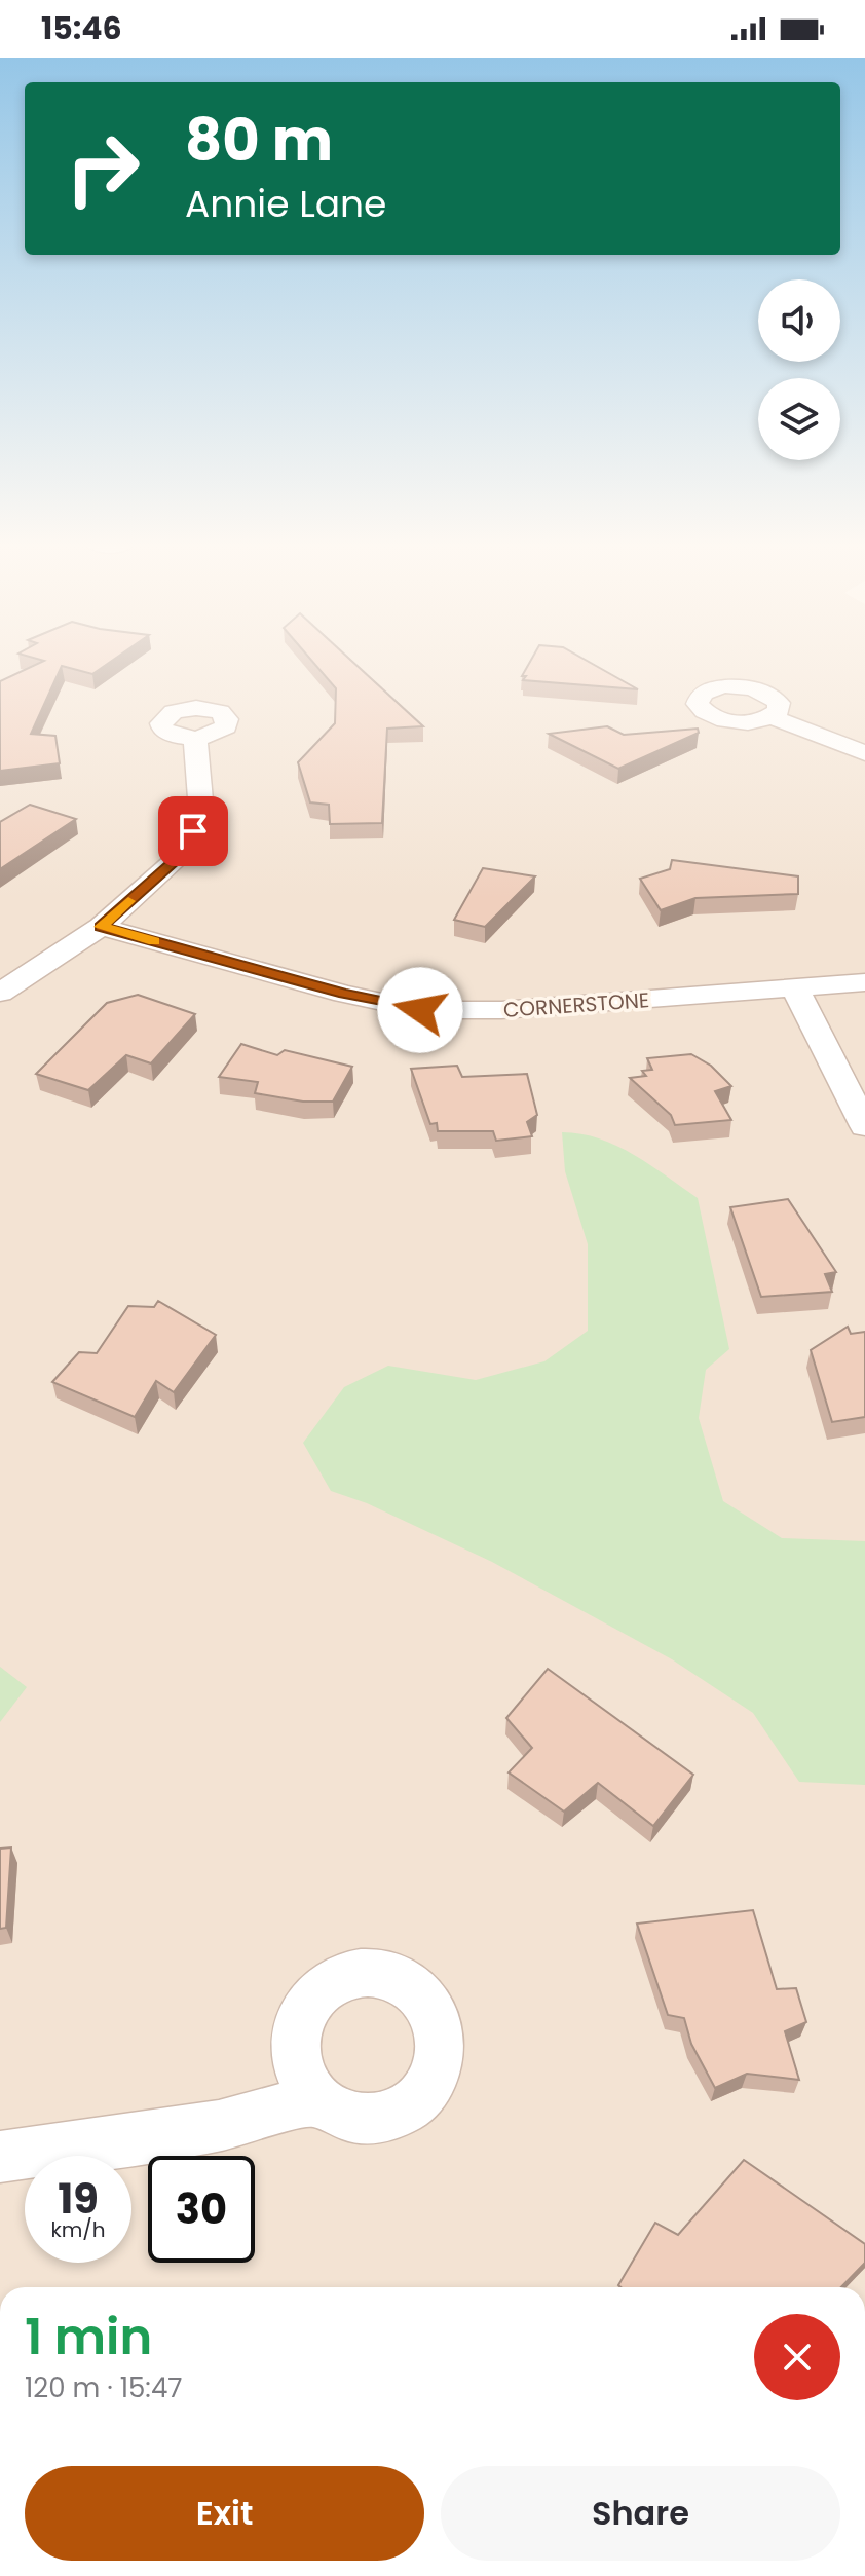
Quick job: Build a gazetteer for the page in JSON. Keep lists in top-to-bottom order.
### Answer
{
  "streets": {
    "street": ["CORNERSTONE"]
  },
  "page": {
    "status": "15:46",
    "turn": ["80 m", "Annie Lane"],
    "speed": "19 km/h",
    "limit": "30",
    "heading": ["1 min", "120 m · 15:47"],
    "buttons": ["Exit", "Share"]
  }
}
